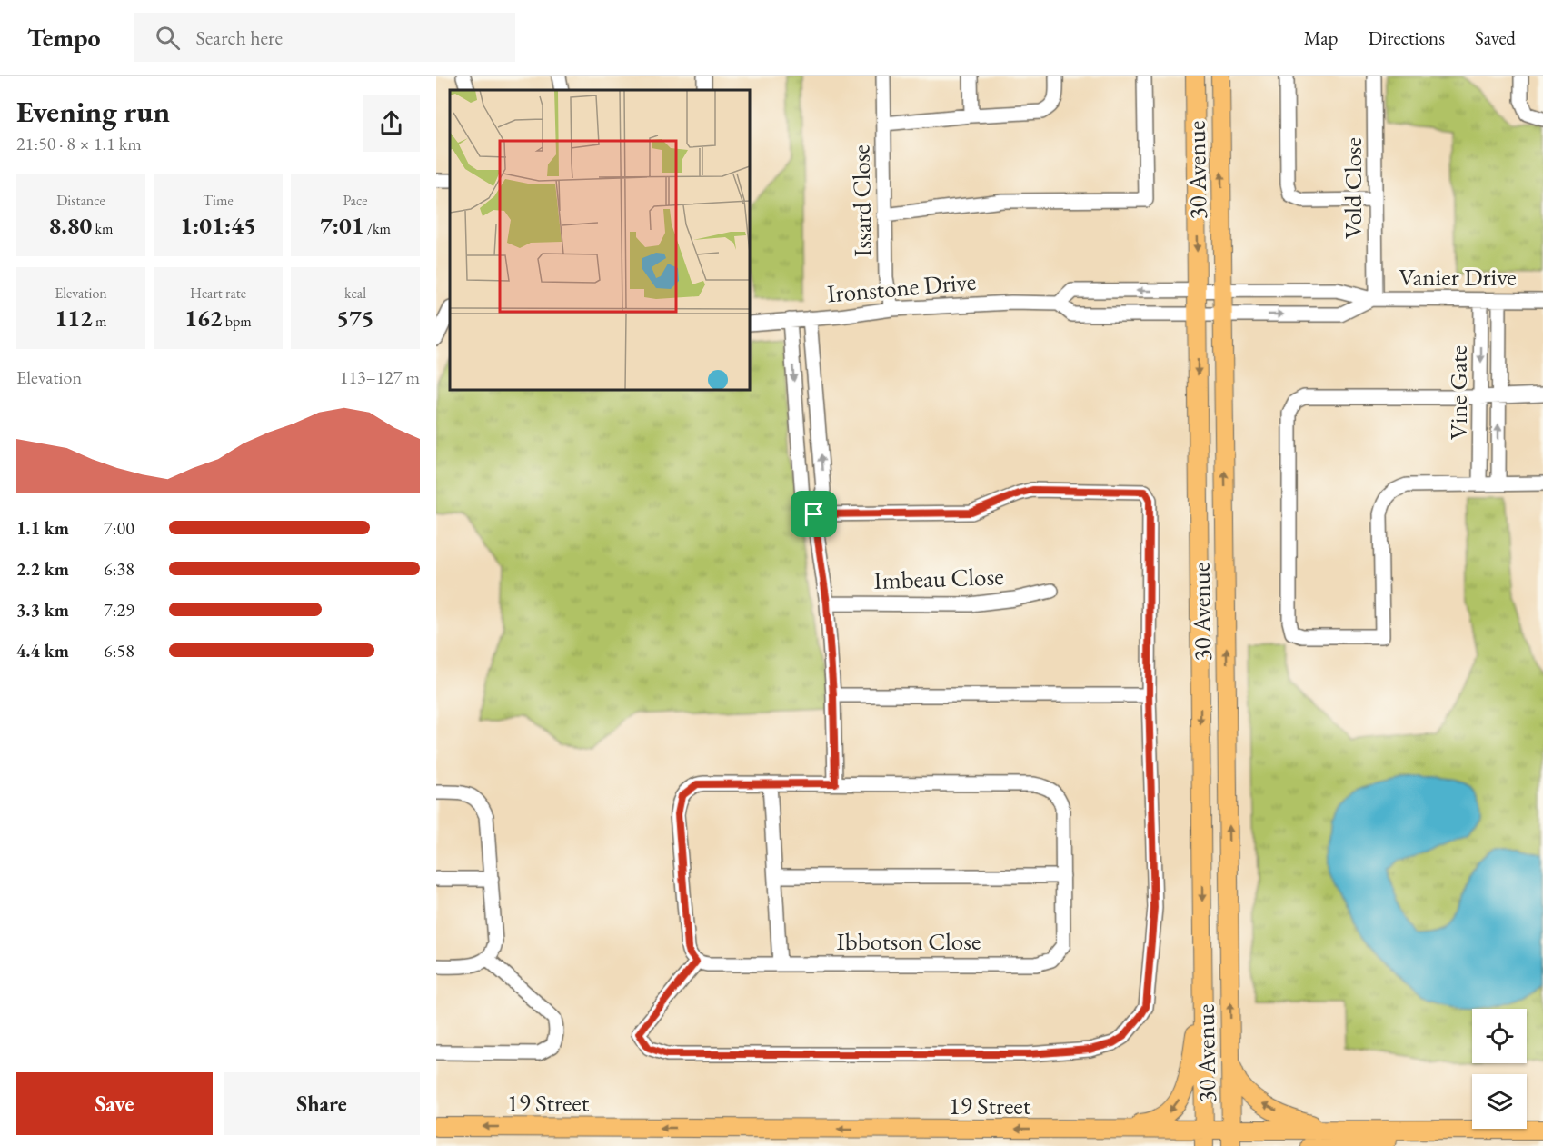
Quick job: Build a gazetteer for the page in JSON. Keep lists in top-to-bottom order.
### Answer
{
  "streets": {
    "main road": ["30 Avenue", "19 Street"],
    "street": [
      "Vold Close",
      "Issard Close",
      "Vanier Drive",
      "Ironstone Drive",
      "Vine Gate",
      "Imbeau Close",
      "Ibbotson Close"
    ]
  },
  "crossings": [
    ["30 Avenue", "Vanier Drive"],
    ["30 Avenue", "Ironstone Drive"],
    ["30 Avenue", "19 Street"],
    ["Vold Close", "Vanier Drive"],
    ["Issard Close", "Ironstone Drive"],
    ["Vanier Drive", "Ironstone Drive"],
    ["Vanier Drive", "Vine Gate"]
  ],
  "one_way": ["19 Street"],
  "page": {
    "header": "Tempo",
    "search": "Search here",
    "nav": ["Map", "Directions", "Saved"],
    "heading": ["Evening run", "21:50 · 8 × 1.1 km"],
    "stats": [
      ["Distance", "8.80 km"],
      ["Time", "1:01:45"],
      ["Pace", "7:01 /km"],
      ["Elevation", "112 m"],
      ["Heart rate", "162 bpm"],
      ["kcal", "575"]
    ],
    "chart": ["Elevation", "113–127 m"],
    "list": [
      {
        "name": "1.1 km",
        "note": "7:00"
      },
      {
        "name": "2.2 km",
        "note": "6:38"
      },
      {
        "name": "3.3 km",
        "note": "7:29"
      },
      {
        "name": "4.4 km",
        "note": "6:58"
      }
    ],
    "buttons": ["Save", "Share"]
  }
}
